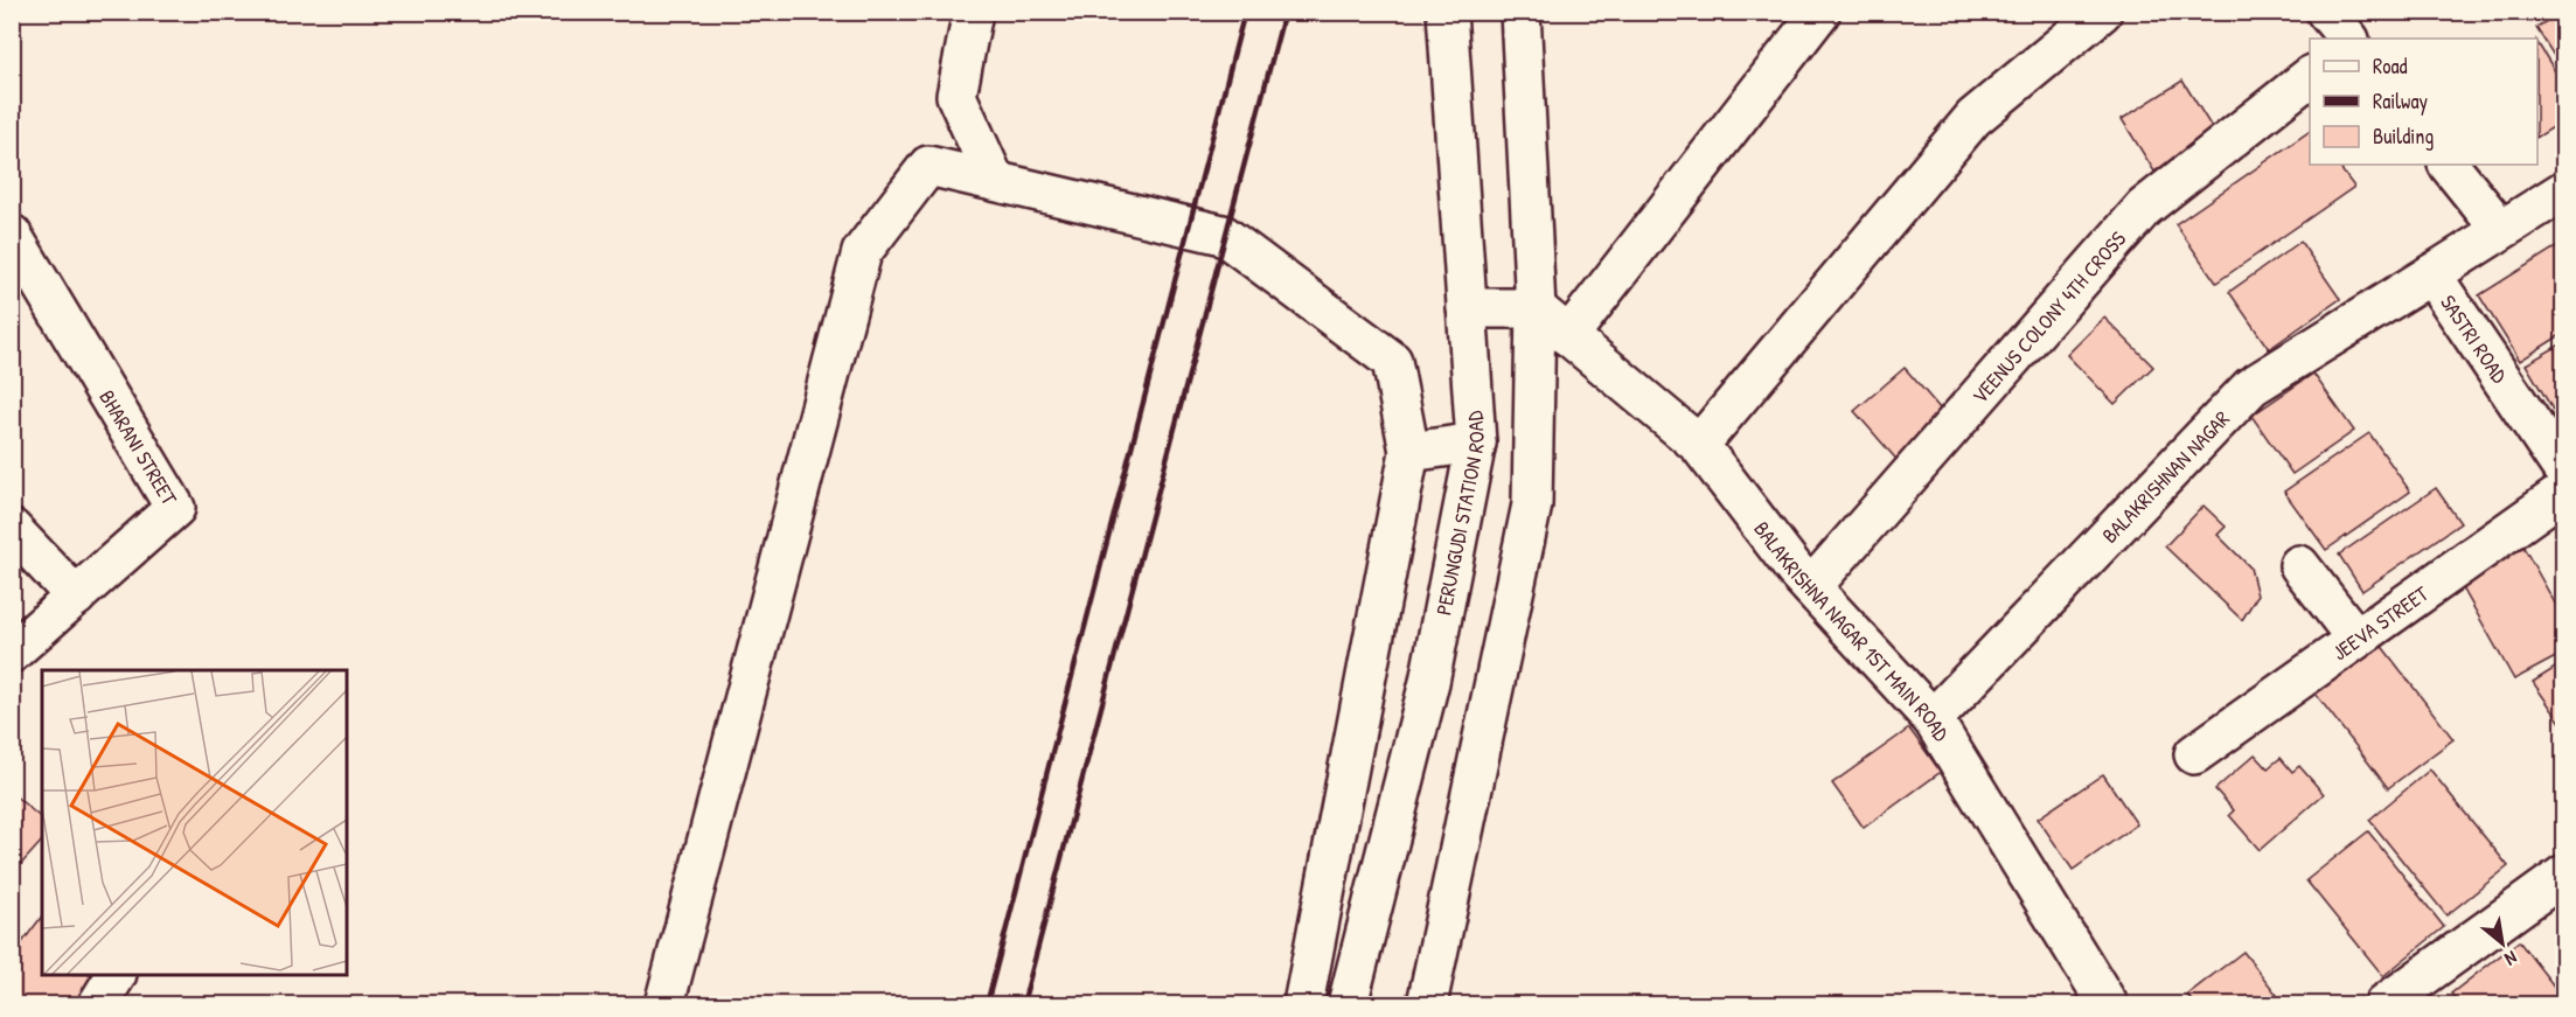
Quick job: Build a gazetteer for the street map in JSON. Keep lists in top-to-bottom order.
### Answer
{
  "streets": {
    "street": [
      "VEENUS COLONY 4TH CROSS",
      "SASTRI ROAD",
      "BHARANI STREET",
      "BALAKRISHNAN NAGAR",
      "PERUNGUDI STATION ROAD",
      "JEEVA STREET",
      "BALAKRISHNA NAGAR 1ST MAIN ROAD"
    ]
  },
  "crossings": [
    ["VEENUS COLONY 4TH CROSS", "BALAKRISHNA NAGAR 1ST MAIN ROAD"],
    ["SASTRI ROAD", "BALAKRISHNAN NAGAR"],
    ["BALAKRISHNAN NAGAR", "BALAKRISHNA NAGAR 1ST MAIN ROAD"]
  ],
  "legend": ["Road", "Railway", "Building"],
  "north": "bottom right"
}
